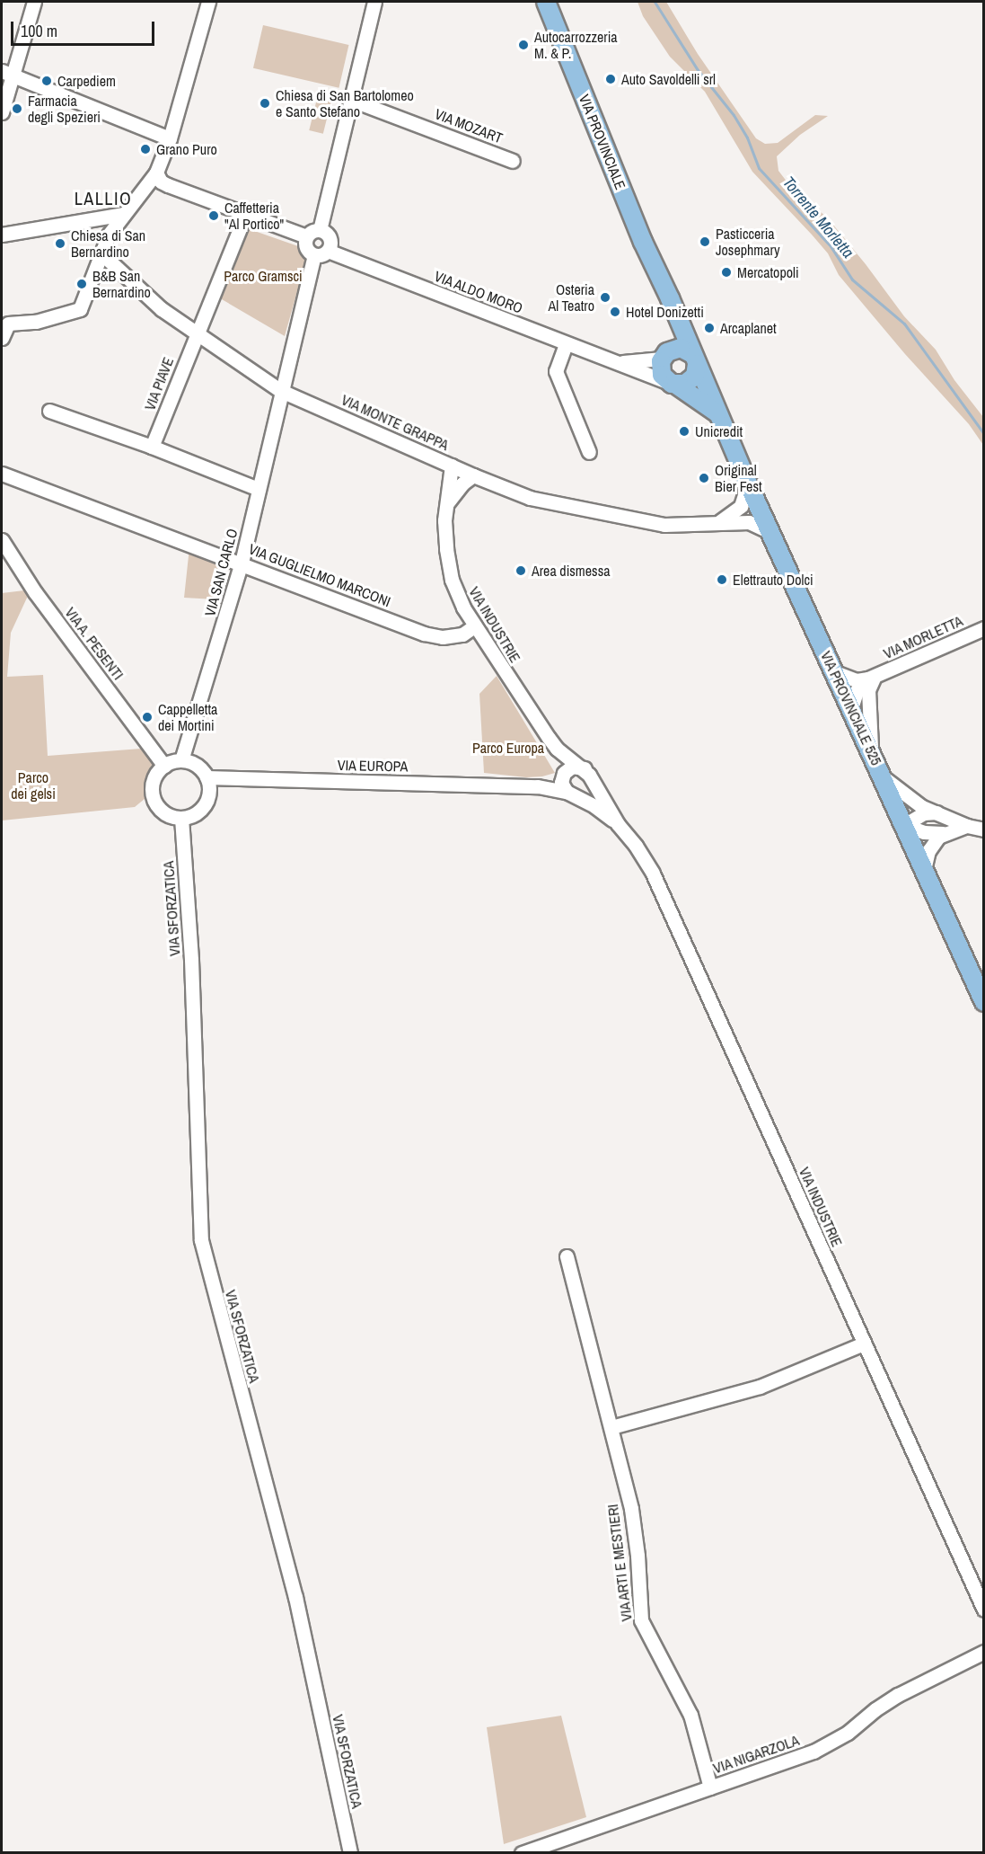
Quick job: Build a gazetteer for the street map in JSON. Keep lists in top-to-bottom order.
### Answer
{
  "streets": {
    "main road": ["VIA PROVINCIALE", "VIA PROVINCIALE 525"],
    "street": [
      "VIA MOZART",
      "VIA ALDO MORO",
      "VIA PIAVE",
      "VIA MONTE GRAPPA",
      "VIA SAN CARLO",
      "VIA GUGLIELMO MARCONI",
      "VIA INDUSTRIE",
      "VIA MORLETTA",
      "VIA A. PESENTI",
      "VIA EUROPA",
      "VIA SFORZATICA",
      "VIA ARTI E MESTIERI",
      "VIA NIGARZOLA"
    ]
  },
  "crossings": [
    ["VIA PROVINCIALE", "VIA PROVINCIALE 525"],
    ["VIA ALDO MORO", "VIA SAN CARLO"],
    ["VIA ALDO MORO", "VIA PROVINCIALE 525"],
    ["VIA PIAVE", "VIA MONTE GRAPPA"],
    ["VIA MONTE GRAPPA", "VIA SAN CARLO"],
    ["VIA MONTE GRAPPA", "VIA INDUSTRIE"],
    ["VIA SAN CARLO", "VIA GUGLIELMO MARCONI"],
    ["VIA SAN CARLO", "VIA A. PESENTI"],
    ["VIA SAN CARLO", "VIA EUROPA"],
    ["VIA SAN CARLO", "VIA SFORZATICA"],
    ["VIA GUGLIELMO MARCONI", "VIA INDUSTRIE"],
    ["VIA INDUSTRIE", "VIA EUROPA"],
    ["VIA MORLETTA", "VIA PROVINCIALE 525"],
    ["VIA A. PESENTI", "VIA EUROPA"],
    ["VIA A. PESENTI", "VIA SFORZATICA"],
    ["VIA EUROPA", "VIA SFORZATICA"],
    ["VIA ARTI E MESTIERI", "VIA NIGARZOLA"]
  ],
  "districts": ["LALLIO"],
  "water": ["Torrente Morletta"],
  "parks": ["Parco Gramsci", "Parco Europa", "Parco dei gelsi"],
  "places": [
    "Autocarrozzeria M. & P.",
    "Auto Savoldelli srl",
    "Carpediem",
    "Chiesa di San Bartolomeo e Santo Stefano",
    "Farmacia degli Spezieri",
    "Grano Puro",
    "Caffetteria \"Al Portico\"",
    "Pasticceria Josephmary",
    "Chiesa di San Bernardino",
    "Mercatopoli",
    "B&B San Bernardino",
    "Osteria Al Teatro",
    "Hotel Donizetti",
    "Arcaplanet",
    "Unicredit",
    "Original Bier Fest",
    "Area dismessa",
    "Elettrauto Dolci",
    "Cappelletta dei Mortini"
  ],
  "scale_bar": "100 m"
}
